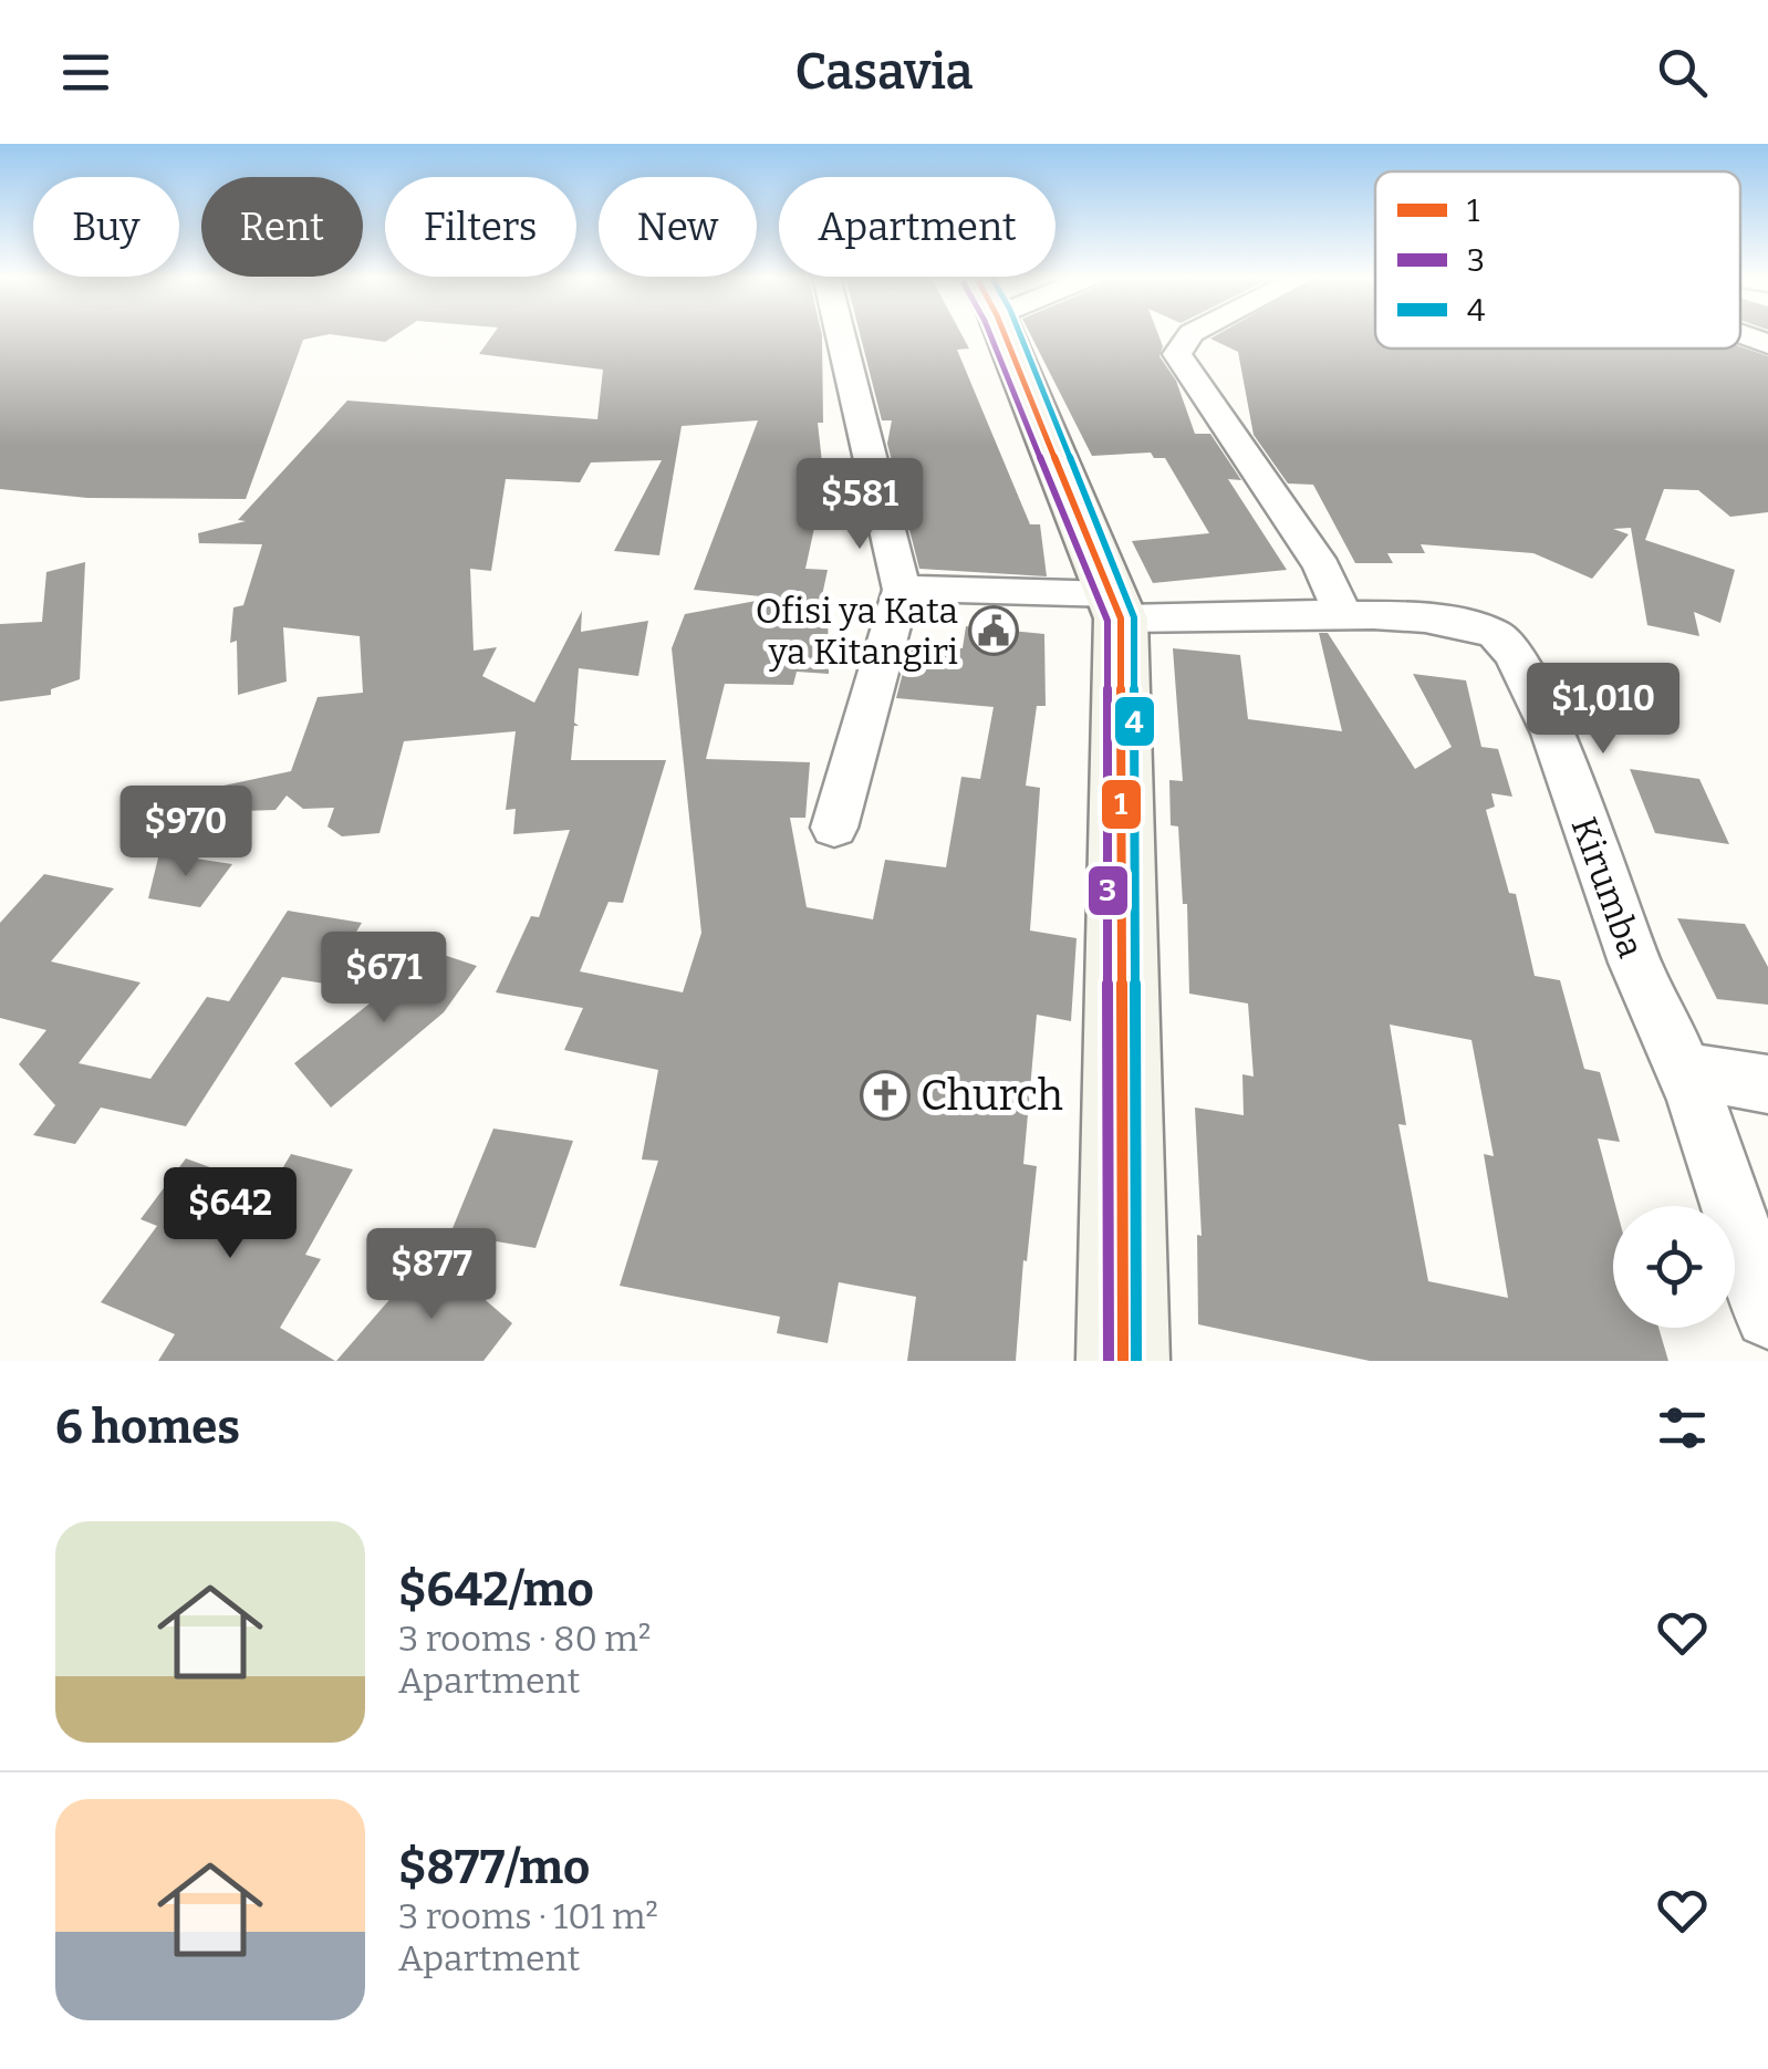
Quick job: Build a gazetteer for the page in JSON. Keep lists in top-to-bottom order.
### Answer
{
  "streets": {
    "street": ["Kirumba"]
  },
  "places": {
    "public building": ["Ofisi ya Kata ya Kitangiri"],
    "church": ["Church"]
  },
  "lines": ["transit line 1", "transit line 3", "transit line 4"],
  "legend": ["1", "3", "4"],
  "page": {
    "header": "Casavia",
    "chip": [
      "Buy",
      "Rent",
      "Filters",
      "New",
      "Apartment"
    ],
    "price": [
      "$581",
      "$1,010",
      "$970",
      "$671",
      "$642",
      "$877"
    ],
    "heading": "6 homes",
    "list": [
      {
        "name": "$642/mo",
        "note": "3 rooms · 80 m² · Apartment"
      },
      {
        "name": "$877/mo",
        "note": "3 rooms · 101 m² · Apartment"
      }
    ]
  }
}
